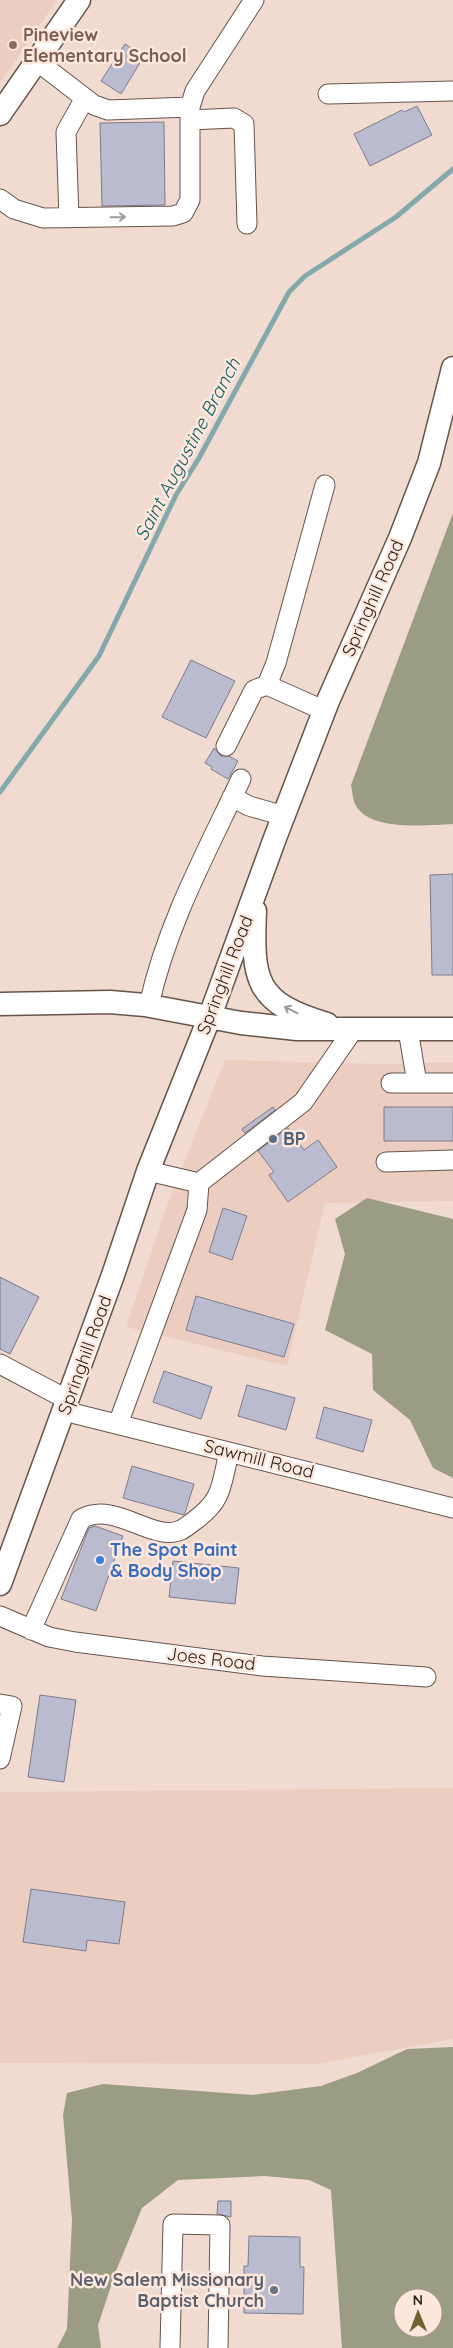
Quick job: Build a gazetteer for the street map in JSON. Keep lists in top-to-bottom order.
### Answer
{
  "streets": {
    "main road": ["Springhill Road"],
    "street": ["Sawmill Road", "Joes Road"]
  },
  "crossings": [
    ["Springhill Road", "Sawmill Road"]
  ],
  "water": ["Saint Augustine Branch"],
  "places": [
    "Pineview Elementary School",
    "BP",
    "The Spot Paint & Body Shop",
    "New Salem Missionary Baptist Church"
  ],
  "north": "top"
}
